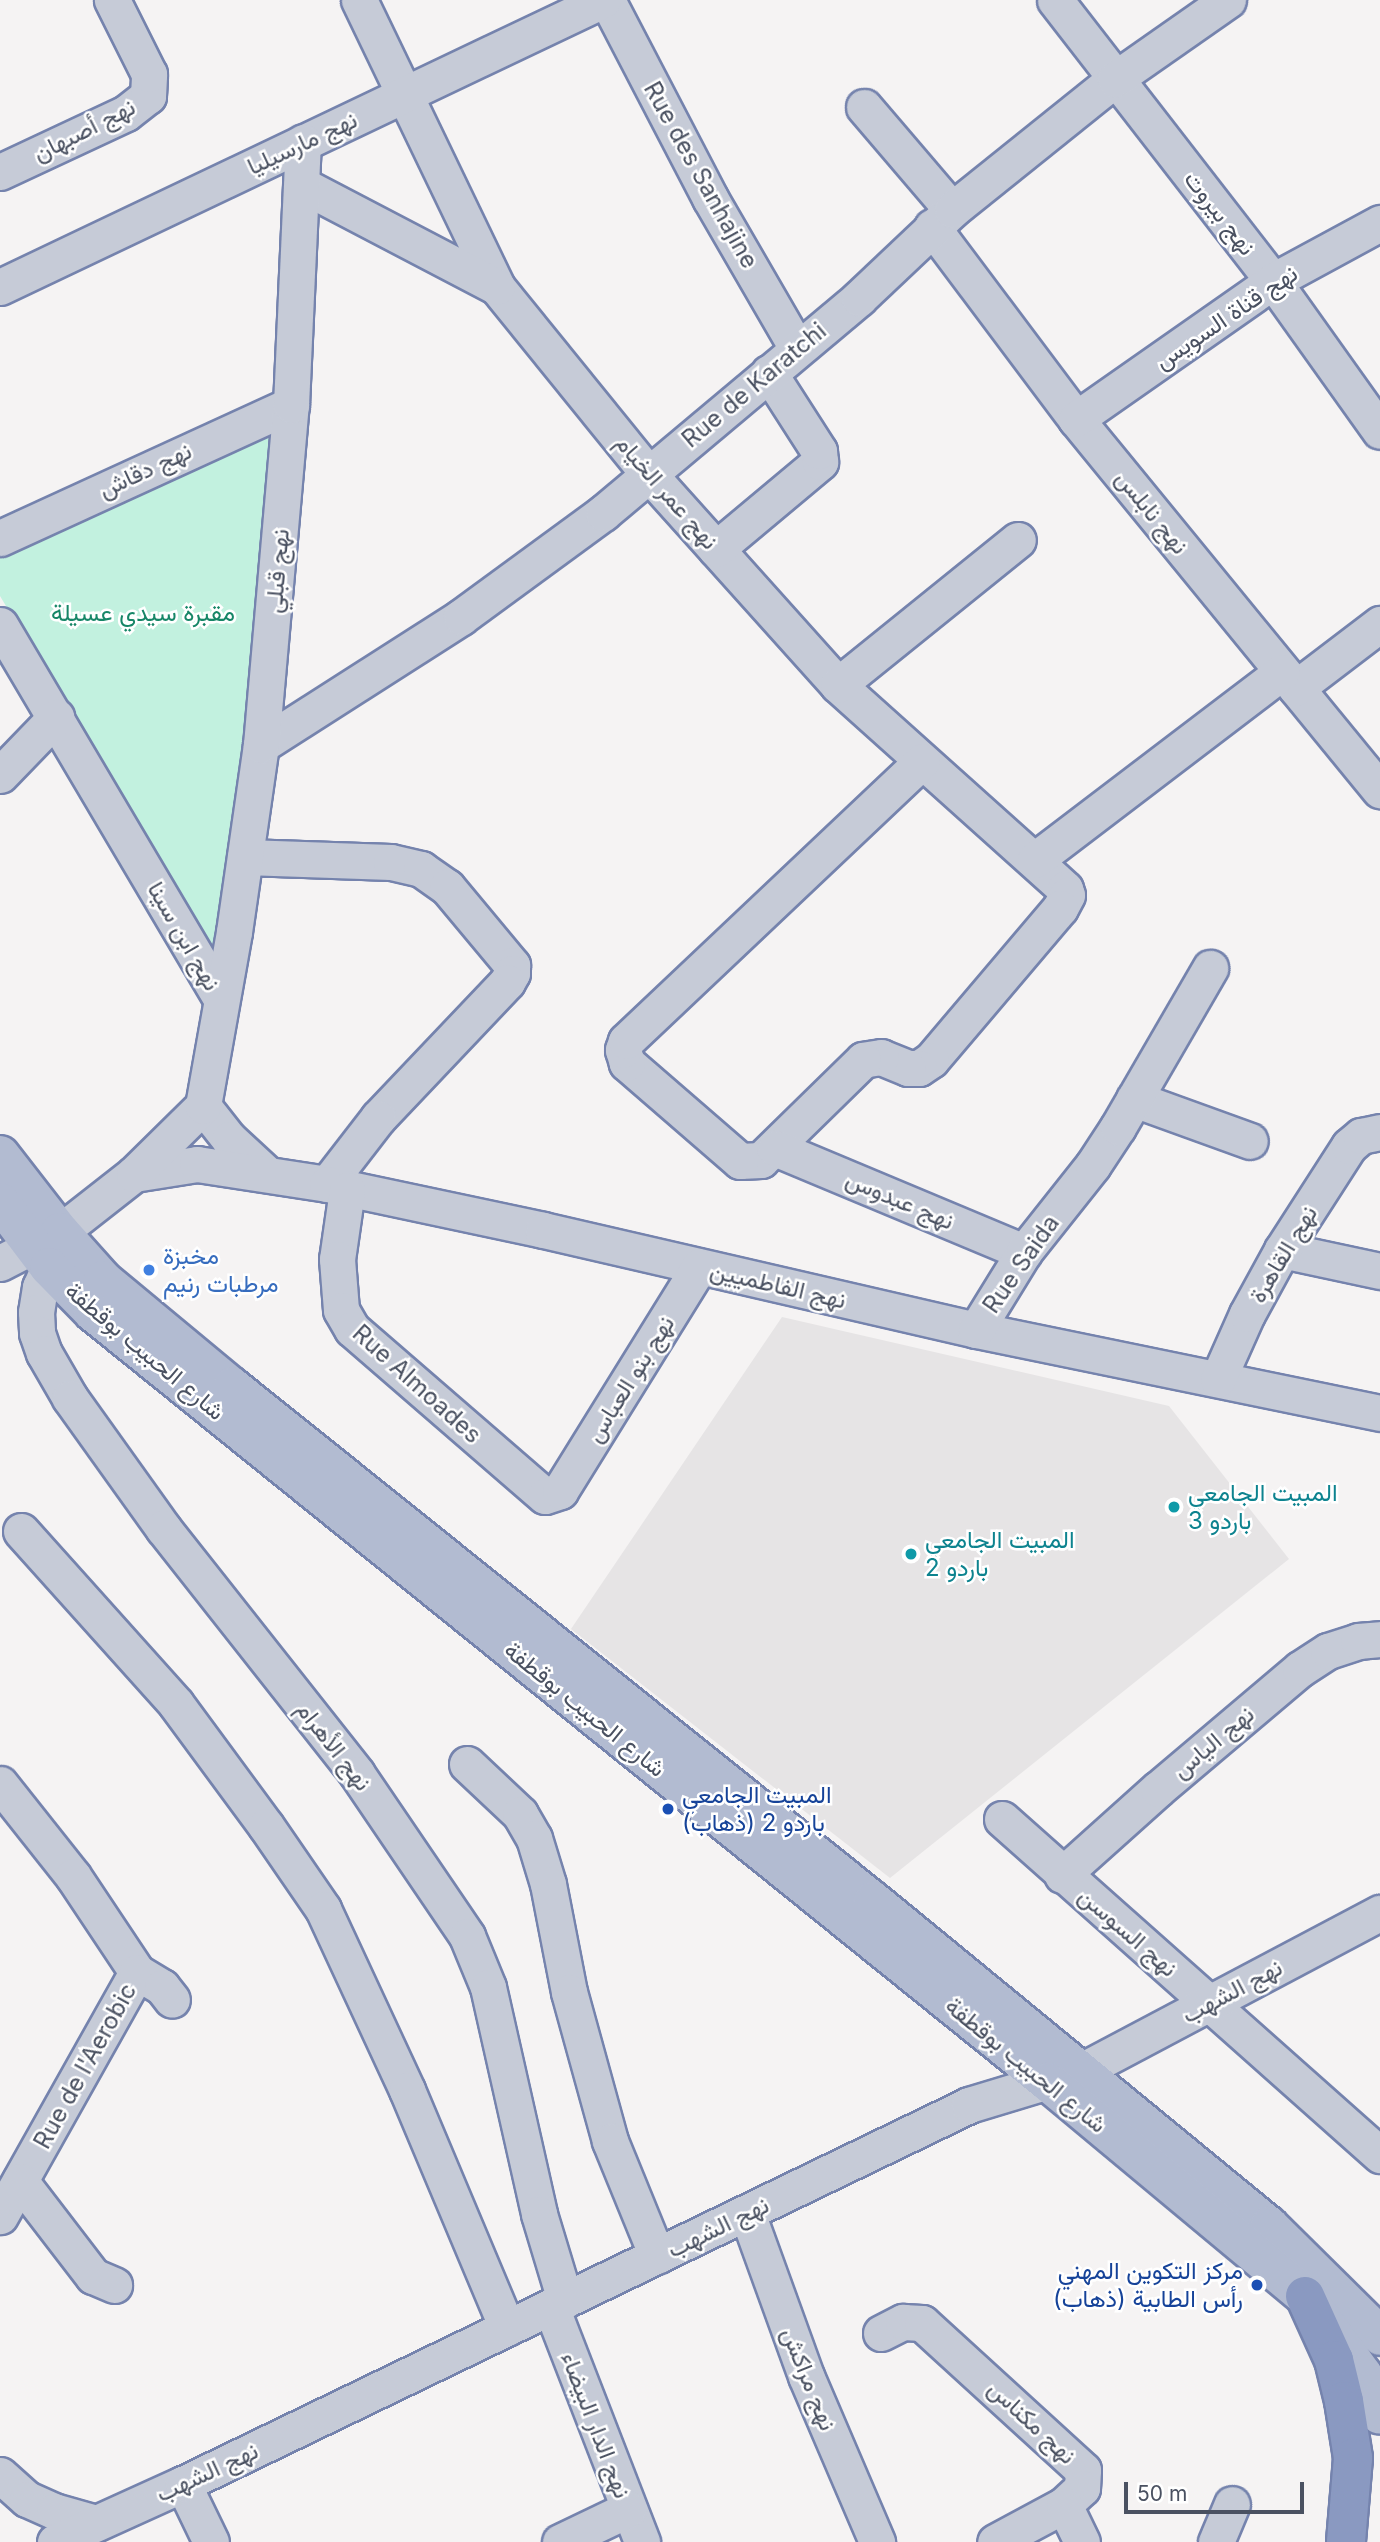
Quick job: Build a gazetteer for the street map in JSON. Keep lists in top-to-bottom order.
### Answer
{
  "streets": {
    "main road": ["شارع الحبيب بوقطفة"],
    "street": [
      "نهج أصبهان",
      "نهج مارسيليا",
      "Rue des Sanhajine",
      "نهج بيروت",
      "نهج قناة السويس",
      "Rue de Karatchi",
      "نهج دقاش",
      "نهج عمر الخيام",
      "نهج نابلس",
      "نهج قبلي",
      "نهج ابن سينا",
      "نهج عبدوس",
      "نهج القاهرة",
      "Rue Saida",
      "نهج الفاطميين",
      "نهج بنو العباس",
      "Rue Almoades",
      "نهج الياس",
      "نهج الأهرام",
      "نهج السوسن",
      "نهج الشهب",
      "Rue de l'Aerobic",
      "نهج مراكش",
      "نهج مكناس",
      "نهج الدار البيضاء"
    ]
  },
  "crossings": [
    ["نهج مارسيليا", "Rue des Sanhajine"],
    ["نهج مارسيليا", "نهج عمر الخيام"],
    ["نهج مارسيليا", "نهج قبلي"],
    ["Rue des Sanhajine", "Rue de Karatchi"],
    ["نهج بيروت", "نهج قناة السويس"],
    ["نهج بيروت", "Rue de Karatchi"],
    ["نهج قناة السويس", "نهج نابلس"],
    ["Rue de Karatchi", "نهج عمر الخيام"],
    ["Rue de Karatchi", "نهج نابلس"],
    ["Rue de Karatchi", "نهج قبلي"],
    ["نهج دقاش", "نهج قبلي"],
    ["نهج عمر الخيام", "نهج عبدوس"],
    ["نهج قبلي", "نهج ابن سينا"],
    ["نهج عبدوس", "Rue Saida"],
    ["نهج القاهرة", "نهج الفاطميين"],
    ["Rue Saida", "نهج الفاطميين"],
    ["نهج الفاطميين", "نهج بنو العباس"],
    ["نهج الفاطميين", "Rue Almoades"],
    ["شارع الحبيب بوقطفة", "نهج الأهرام"],
    ["شارع الحبيب بوقطفة", "نهج الشهب"],
    ["نهج بنو العباس", "Rue Almoades"],
    ["نهج الياس", "نهج السوسن"],
    ["نهج الأهرام", "نهج الشهب"],
    ["نهج الأهرام", "نهج الدار البيضاء"],
    ["نهج السوسن", "نهج الشهب"],
    ["نهج الشهب", "نهج مراكش"],
    ["نهج الشهب", "نهج الدار البيضاء"]
  ],
  "parks": ["مقبرة سيدي عسيلة"],
  "places": [
    "مخبزة مرطبات رنيم",
    "المبيت الجامعي باردو 3",
    "المبيت الجامعي باردو 2",
    "المبيت الجامعي باردو 2 (ذهاب)",
    "مركز التكوين المهني رأس الطابية (ذهاب)"
  ],
  "scale_bar": "50 m"
}
